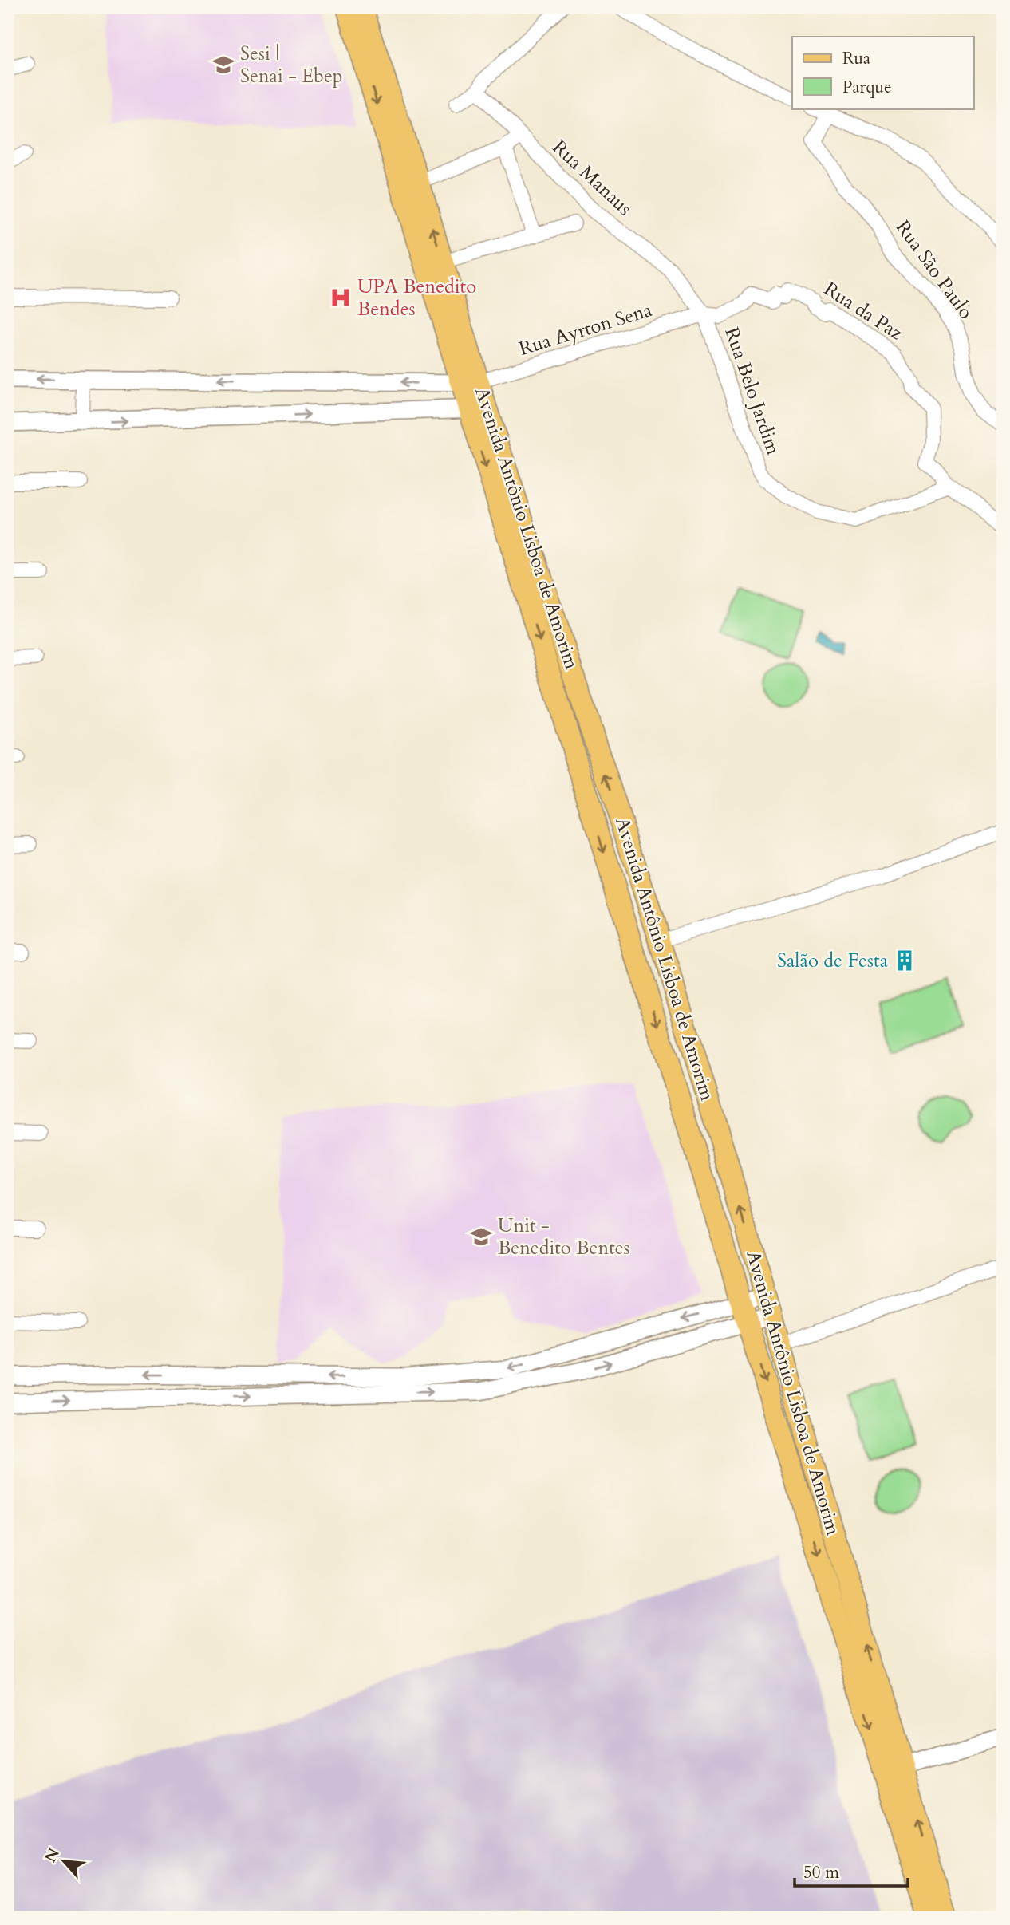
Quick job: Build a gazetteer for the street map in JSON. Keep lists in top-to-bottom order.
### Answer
{
  "streets": {
    "main road": ["Avenida Antônio Lisboa de Amorim"],
    "street": [
      "Rua Manaus",
      "Rua São Paulo",
      "Rua da Paz",
      "Rua Ayrton Sena",
      "Rua Belo Jardim"
    ]
  },
  "crossings": [
    ["Rua Manaus", "Rua da Paz"],
    ["Rua Manaus", "Rua Ayrton Sena"],
    ["Rua Manaus", "Rua Belo Jardim"],
    ["Rua da Paz", "Rua Ayrton Sena"],
    ["Rua da Paz", "Rua Belo Jardim"],
    ["Rua Ayrton Sena", "Rua Belo Jardim"],
    ["Rua Ayrton Sena", "Avenida Antônio Lisboa de Amorim"]
  ],
  "places": {
    "school or university": ["Sesi | Senai - Ebep", "Unit - Benedito Bentes"],
    "hospital": ["UPA Benedito Bendes"],
    "building": ["Salão de Festa"]
  },
  "legend": ["Rua", "Parque"],
  "scale_bar": "50 m",
  "north": "top left"
}
